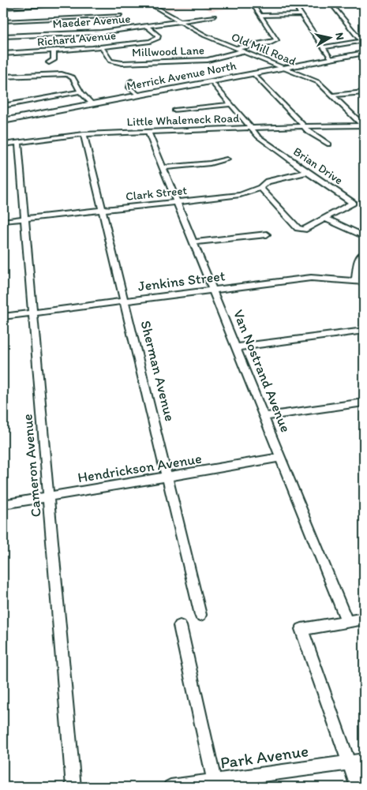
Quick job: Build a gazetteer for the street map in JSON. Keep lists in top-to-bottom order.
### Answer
{
  "streets": {
    "main road": ["Merrick Avenue North"],
    "street": [
      "Maeder Avenue",
      "Richard Avenue",
      "Old Mill Road",
      "Millwood Lane",
      "Little Whaleneck Road",
      "Brian Drive",
      "Clark Street",
      "Jenkins Street",
      "Sherman Avenue",
      "Van Nostrand Avenue",
      "Cameron Avenue",
      "Hendrickson Avenue",
      "Park Avenue"
    ]
  },
  "crossings": [
    ["Maeder Avenue", "Old Mill Road"],
    ["Richard Avenue", "Millwood Lane"],
    ["Old Mill Road", "Millwood Lane"],
    ["Old Mill Road", "Merrick Avenue North"],
    ["Old Mill Road", "Little Whaleneck Road"],
    ["Merrick Avenue North", "Brian Drive"],
    ["Little Whaleneck Road", "Brian Drive"],
    ["Little Whaleneck Road", "Sherman Avenue"],
    ["Little Whaleneck Road", "Van Nostrand Avenue"],
    ["Little Whaleneck Road", "Cameron Avenue"],
    ["Brian Drive", "Clark Street"],
    ["Clark Street", "Sherman Avenue"],
    ["Clark Street", "Van Nostrand Avenue"],
    ["Clark Street", "Cameron Avenue"],
    ["Jenkins Street", "Sherman Avenue"],
    ["Jenkins Street", "Van Nostrand Avenue"],
    ["Jenkins Street", "Cameron Avenue"],
    ["Sherman Avenue", "Hendrickson Avenue"],
    ["Van Nostrand Avenue", "Hendrickson Avenue"],
    ["Cameron Avenue", "Hendrickson Avenue"]
  ],
  "north": "right"
}
